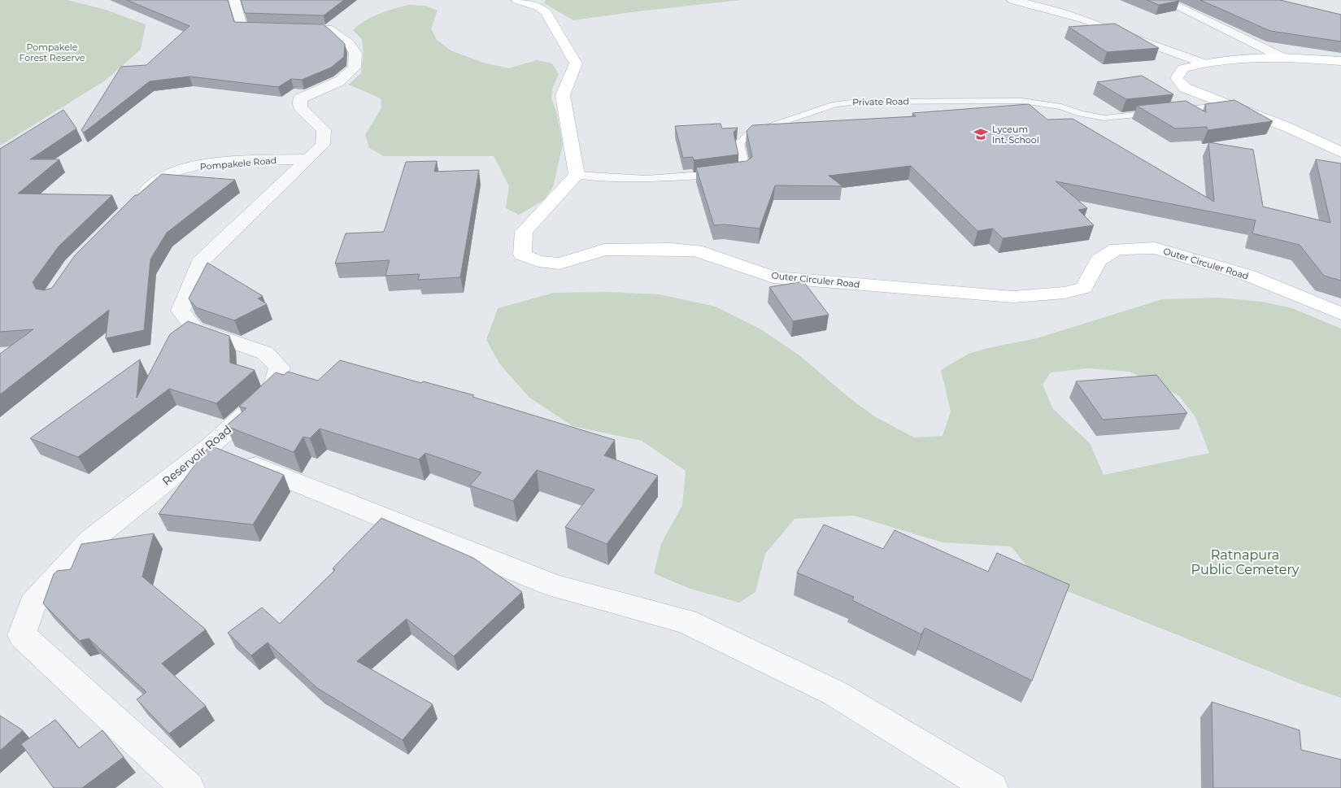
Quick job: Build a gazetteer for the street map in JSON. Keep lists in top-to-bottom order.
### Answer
{
  "streets": {
    "street": ["Pompakele Road", "Outer Circuler Road", "Reservoir Road"],
    "lane": ["Private Road"]
  },
  "crossings": [
    ["Private Road", "Outer Circuler Road"],
    ["Pompakele Road", "Reservoir Road"]
  ],
  "parks": ["Pompakele Forest Reserve", "Ratnapura Public Cemetery"],
  "places": {
    "school or university": ["Lyceum Int. School"]
  }
}
